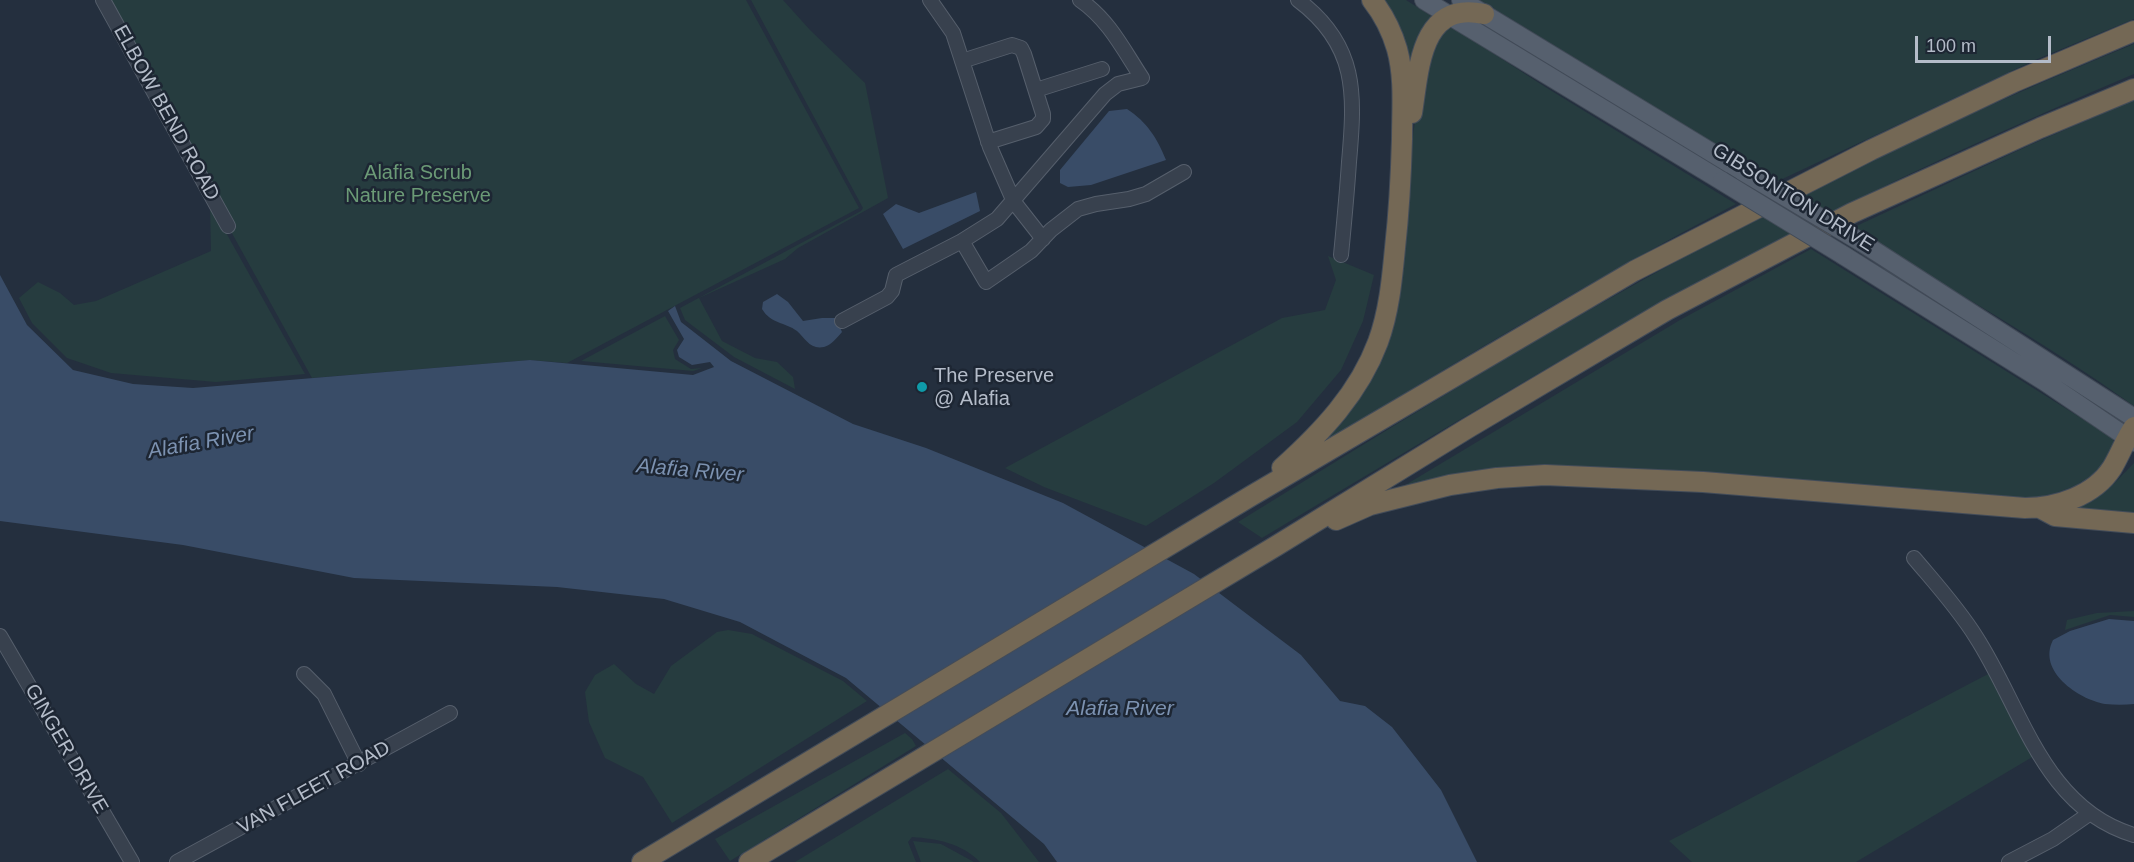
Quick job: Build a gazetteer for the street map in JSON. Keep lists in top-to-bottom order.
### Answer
{
  "streets": {
    "main road": ["GIBSONTON DRIVE"],
    "street": ["ELBOW BEND ROAD", "GINGER DRIVE", "VAN FLEET ROAD"]
  },
  "water": ["Alafia River"],
  "parks": ["Alafia Scrub Nature Preserve"],
  "places": ["The Preserve @ Alafia"],
  "scale_bar": "100 m"
}
